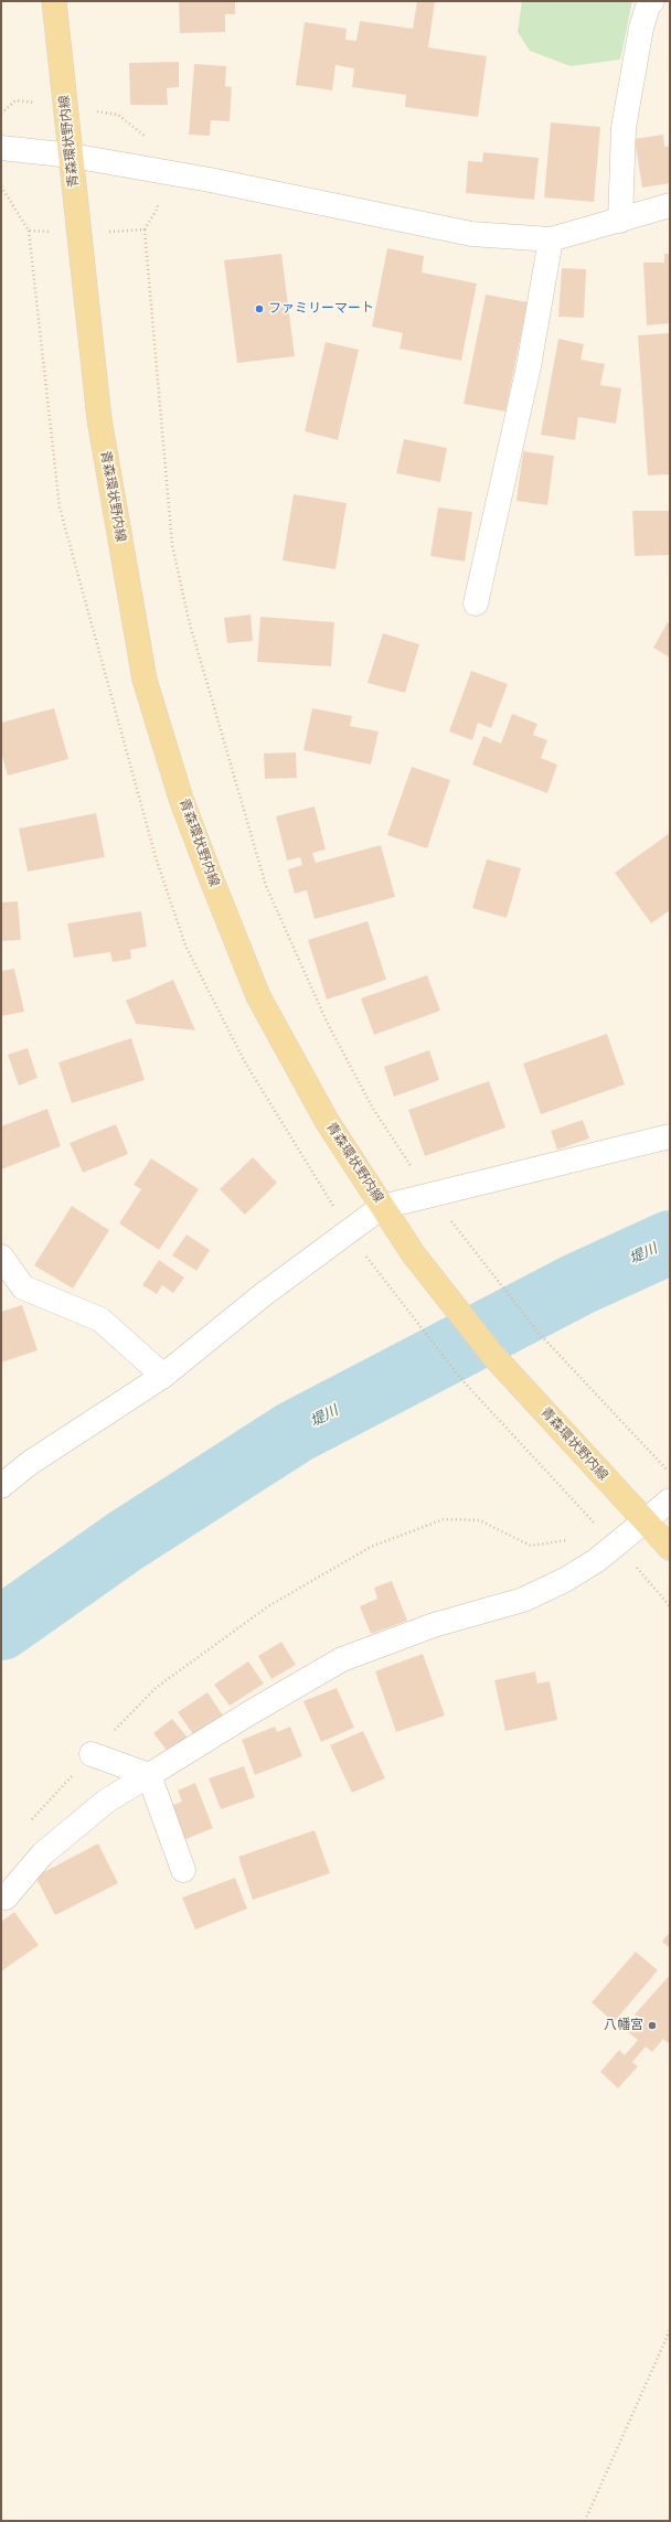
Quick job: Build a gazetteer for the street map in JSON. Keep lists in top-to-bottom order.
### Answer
{
  "streets": {
    "main road": ["青森環状野内線"]
  },
  "water": ["堤川"],
  "places": ["ファミリーマート", "八幡宮"]
}
